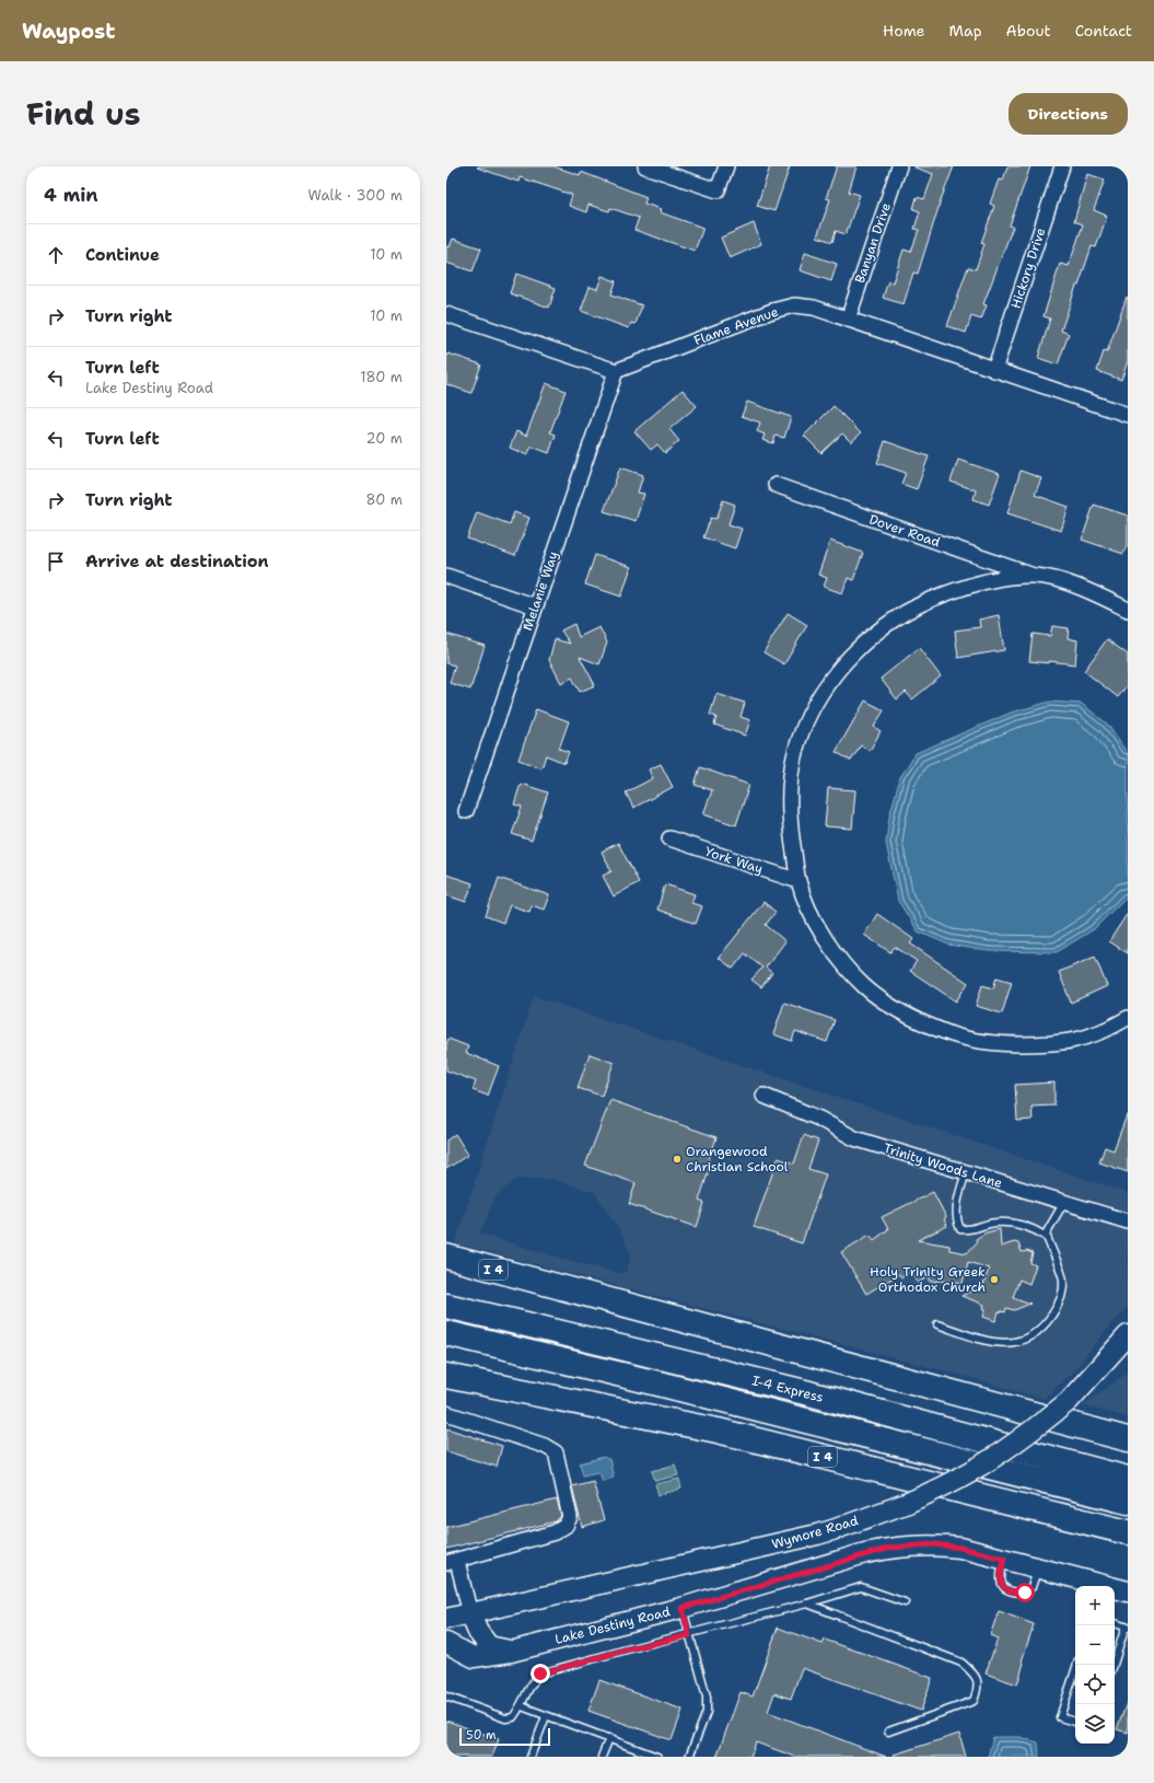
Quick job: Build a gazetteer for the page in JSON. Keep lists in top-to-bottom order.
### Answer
{
  "streets": {
    "highway": ["I 4", "I-4 Express"],
    "main road": ["Wymore Road", "Lake Destiny Road"],
    "street": [
      "Banyan Drive",
      "Hickory Drive",
      "Flame Avenue",
      "Dover Road",
      "Melanie Way",
      "York Way",
      "Trinity Woods Lane"
    ]
  },
  "crossings": [
    ["Banyan Drive", "Flame Avenue"],
    ["Hickory Drive", "Flame Avenue"],
    ["Flame Avenue", "Melanie Way"],
    ["Wymore Road", "Lake Destiny Road"]
  ],
  "places": ["Orangewood Christian School", "Holy Trinity Greek Orthodox Church"],
  "scale_bar": "50 m",
  "page": {
    "header": "Waypost",
    "nav": [
      "Home",
      "Map",
      "About",
      "Contact"
    ],
    "title": "Find us",
    "buttons": "Directions",
    "heading": ["4 min", "Walk · 300 m"],
    "list": [
      ["Continue", "10 m"],
      ["Turn right", "10 m"],
      ["Turn left", "Lake Destiny Road", "180 m"],
      ["Turn left", "20 m"],
      ["Turn right", "80 m"],
      "Arrive at destination"
    ],
    "map_buttons": ["+", "−"],
    "scale": "50 m"
  }
}
